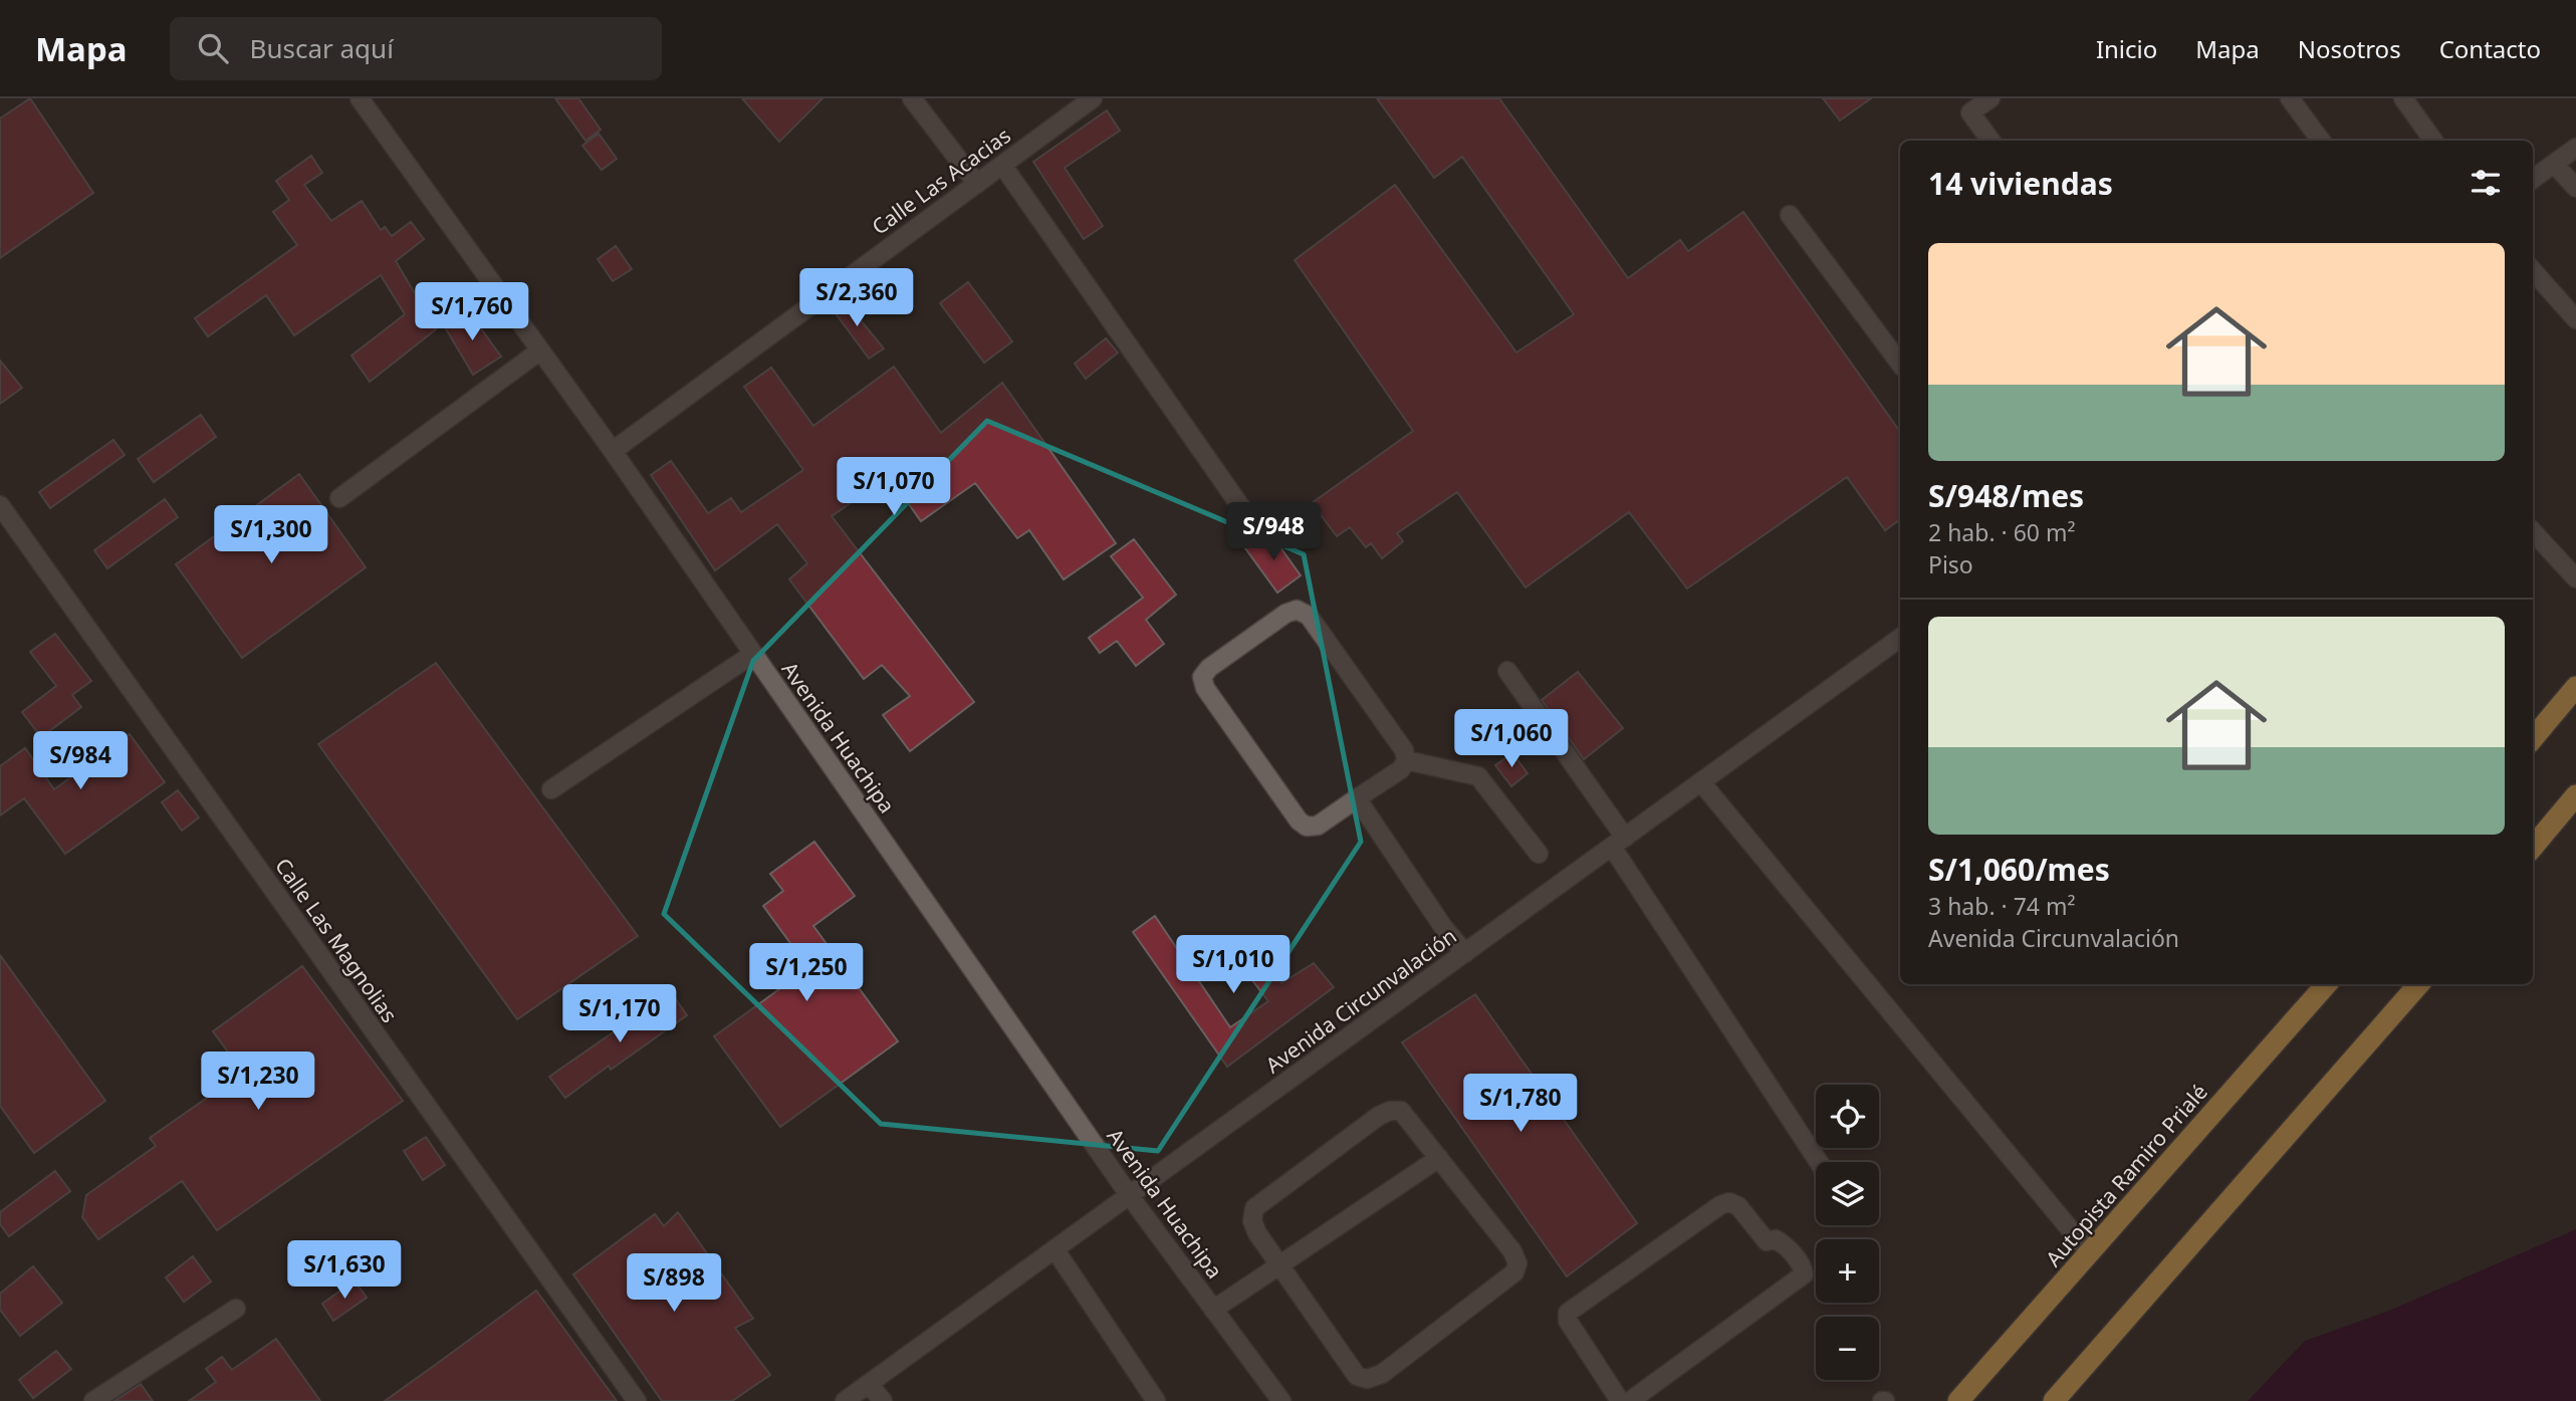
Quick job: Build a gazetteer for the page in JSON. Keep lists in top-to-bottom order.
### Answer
{
  "streets": {
    "highway": ["Autopista Ramiro Prialé"],
    "street": [
      "Calle Las Acacias",
      "Avenida Huachipa",
      "Calle Las Magnolias",
      "Avenida Circunvalación"
    ]
  },
  "crossings": [
    ["Calle Las Acacias", "Avenida Huachipa"],
    ["Avenida Huachipa", "Avenida Circunvalación"]
  ],
  "page": {
    "header": "Mapa",
    "search": "Buscar aquí",
    "nav": [
      "Inicio",
      "Mapa",
      "Nosotros",
      "Contacto"
    ],
    "heading": "14 viviendas",
    "list": [
      {
        "name": "S/948/mes",
        "note": "2 hab. · 60 m² · Piso"
      },
      {
        "name": "S/1,060/mes",
        "note": "3 hab. · 74 m² · Avenida Circunvalación"
      }
    ],
    "price": [
      "S/2,360",
      "S/1,760",
      "S/1,070",
      "S/948",
      "S/1,300",
      "S/1,060",
      "S/984",
      "S/1,010",
      "S/1,250",
      "S/1,170",
      "S/1,230",
      "S/1,780",
      "S/1,630",
      "S/898"
    ],
    "map_buttons": ["+", "−"]
  }
}
